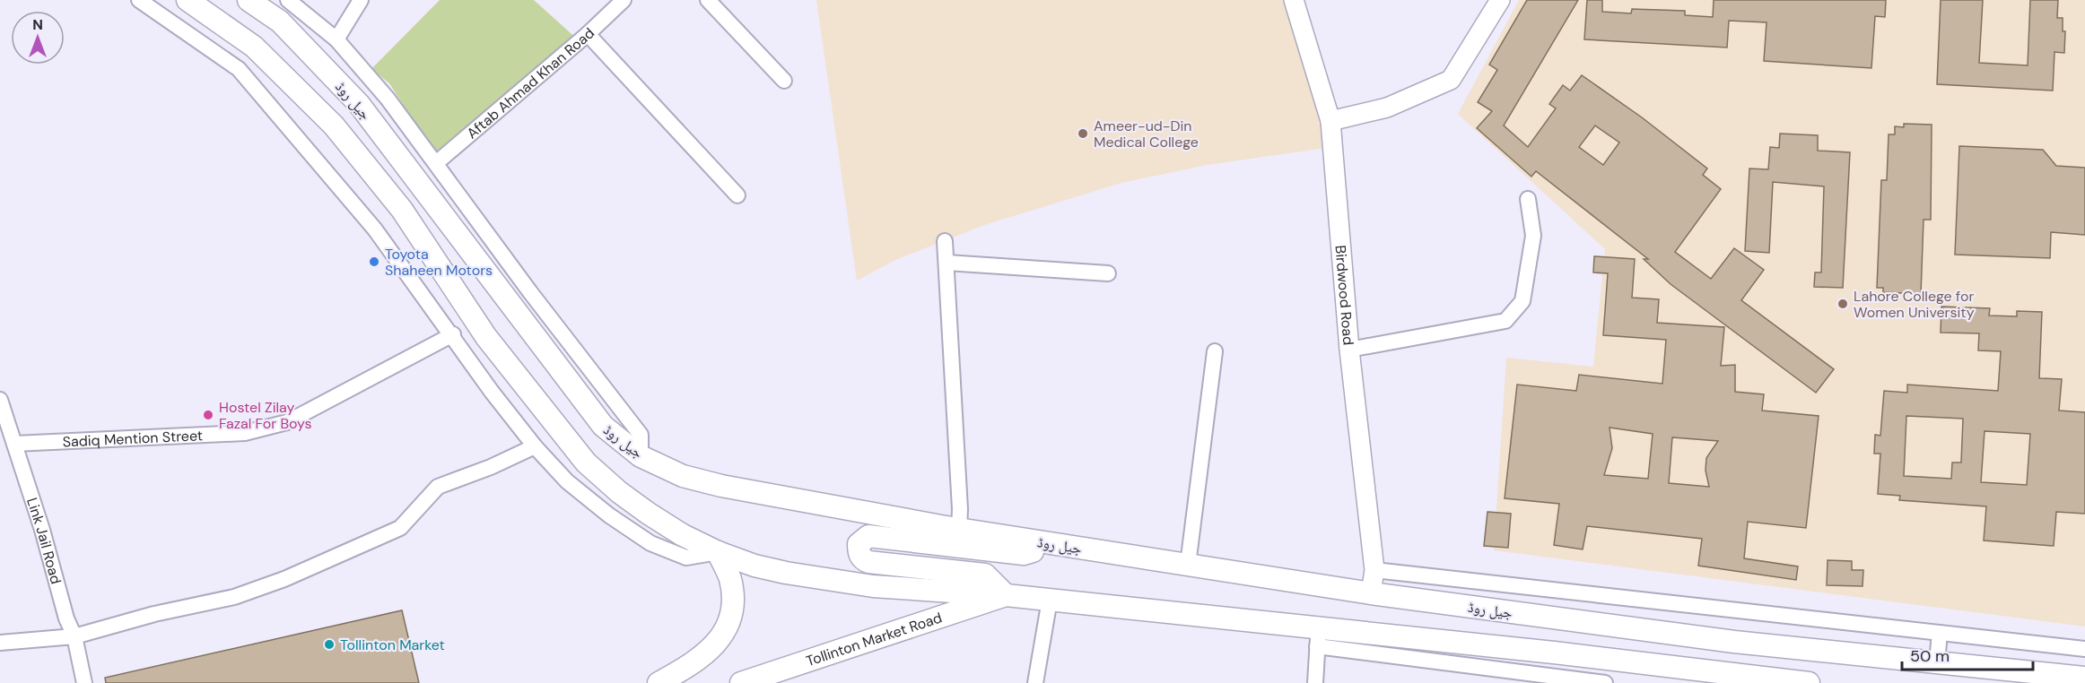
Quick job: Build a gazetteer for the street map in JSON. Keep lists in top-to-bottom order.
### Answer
{
  "streets": {
    "main road": ["جیل روڈ", "Tollinton Market Road"],
    "street": [
      "Aftab Ahmad Khan Road",
      "Birdwood Road",
      "Sadiq Mention Street",
      "Link Jail Road"
    ]
  },
  "crossings": [
    ["جیل روڈ", "Birdwood Road"],
    ["Sadiq Mention Street", "Link Jail Road"]
  ],
  "places": [
    "Ameer-ud-Din Medical College",
    "Toyota Shaheen Motors",
    "Lahore College for Women University",
    "Hostel Zilay Fazal For Boys",
    "Tollinton Market"
  ],
  "scale_bar": "50 m",
  "north": "top"
}
